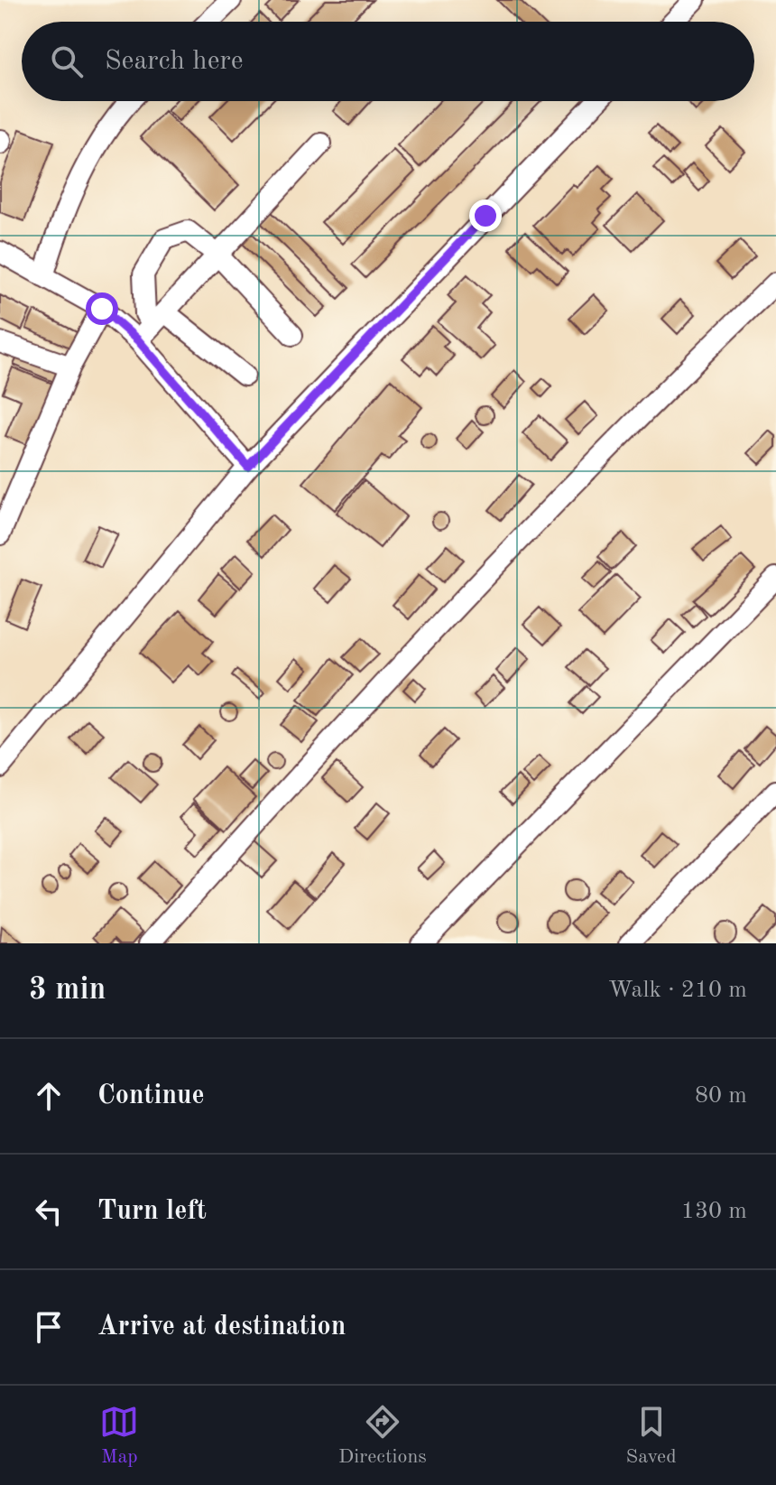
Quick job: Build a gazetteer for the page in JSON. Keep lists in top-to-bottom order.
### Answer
{
  "page": {
    "search": "Search here",
    "heading": ["3 min", "Walk · 210 m"],
    "list": [
      ["Continue", "80 m"],
      ["Turn left", "130 m"],
      "Arrive at destination"
    ],
    "nav": ["Map", "Directions", "Saved"]
  }
}
